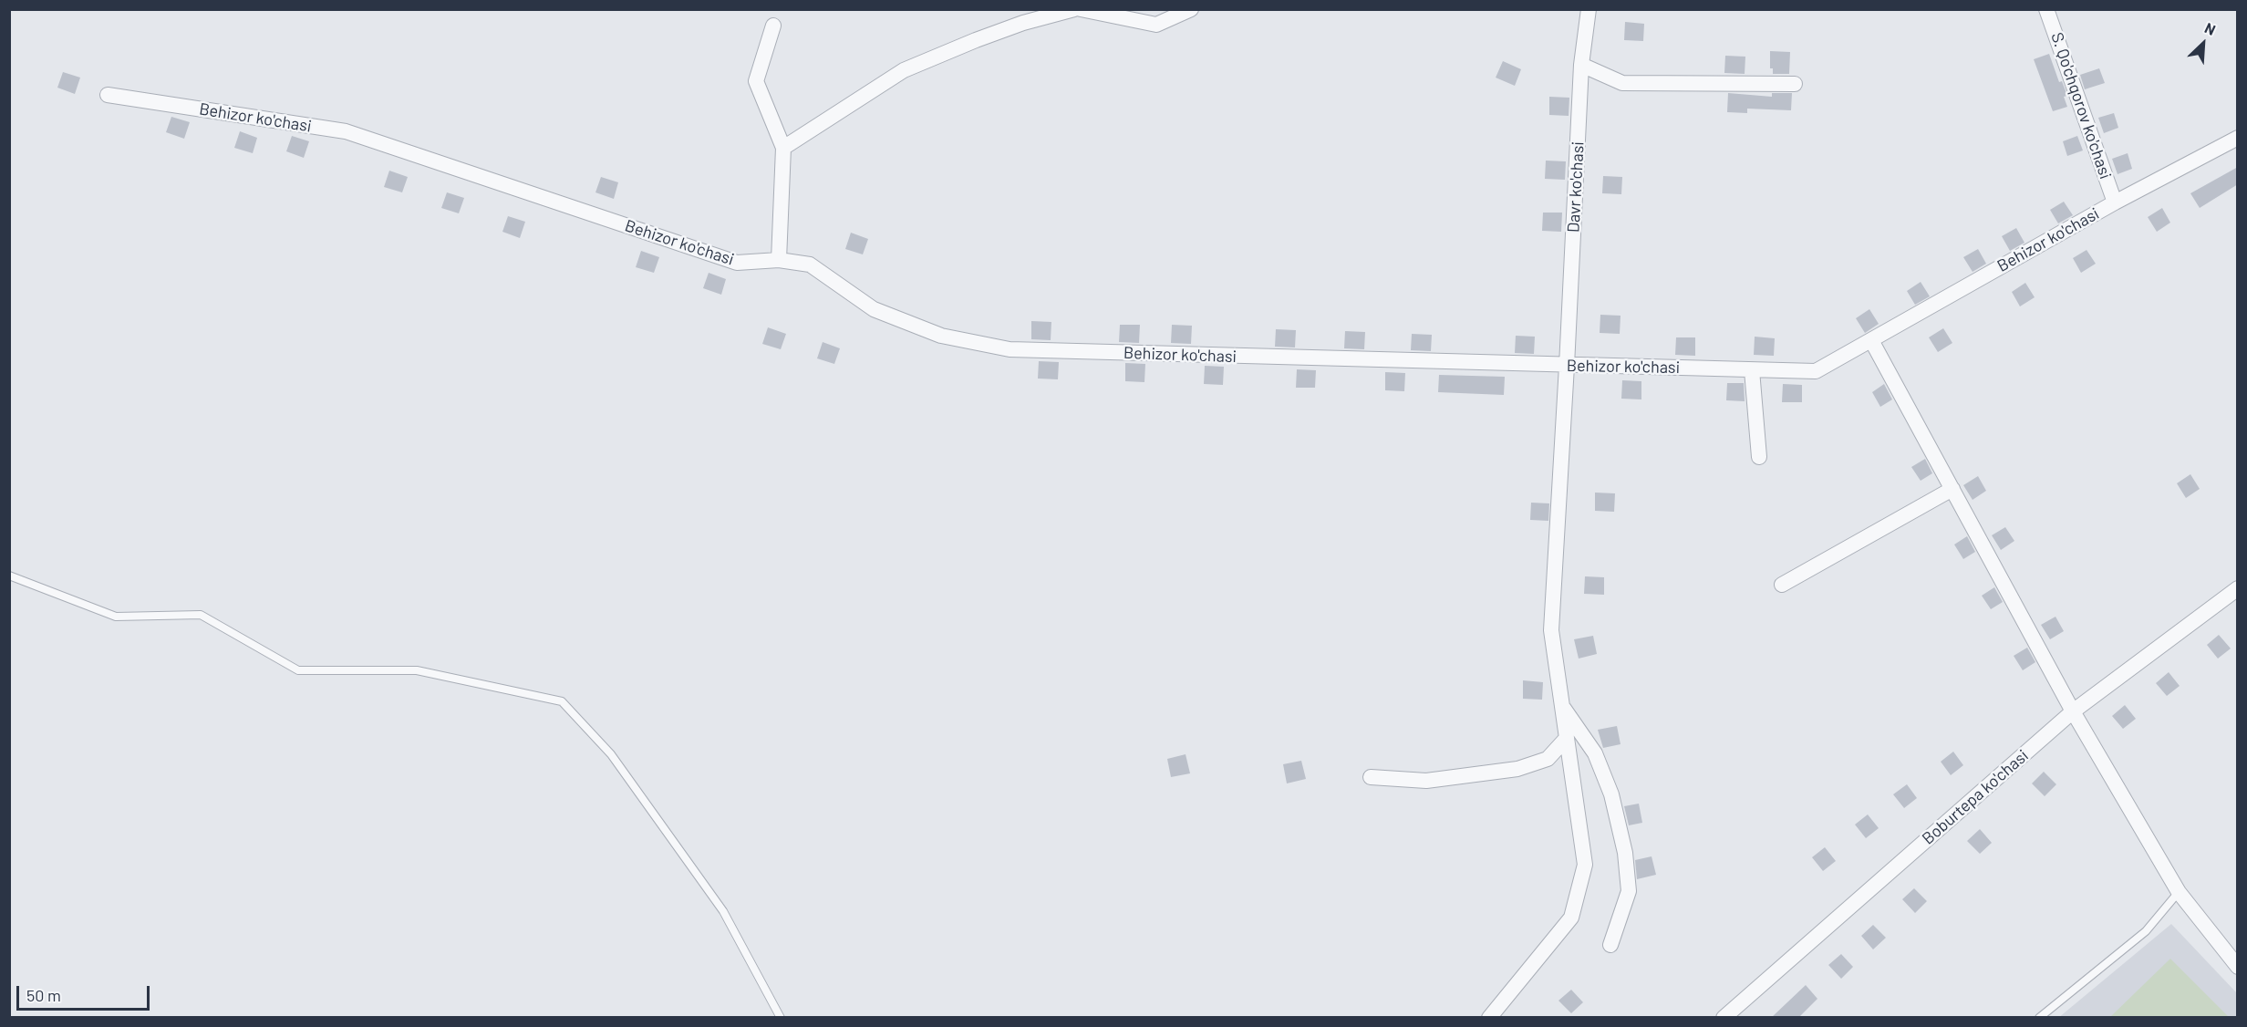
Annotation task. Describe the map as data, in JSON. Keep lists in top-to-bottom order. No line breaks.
{"streets":{"street":["S. Qo'chqorov ko'chasi","Behizor ko'chasi","Davr ko'chasi","Boburtepa ko'chasi"]},"crossings":[["S. Qo'chqorov ko'chasi","Behizor ko'chasi"],["Behizor ko'chasi","Davr ko'chasi"]],"scale_bar":"50 m","north":"top right"}
